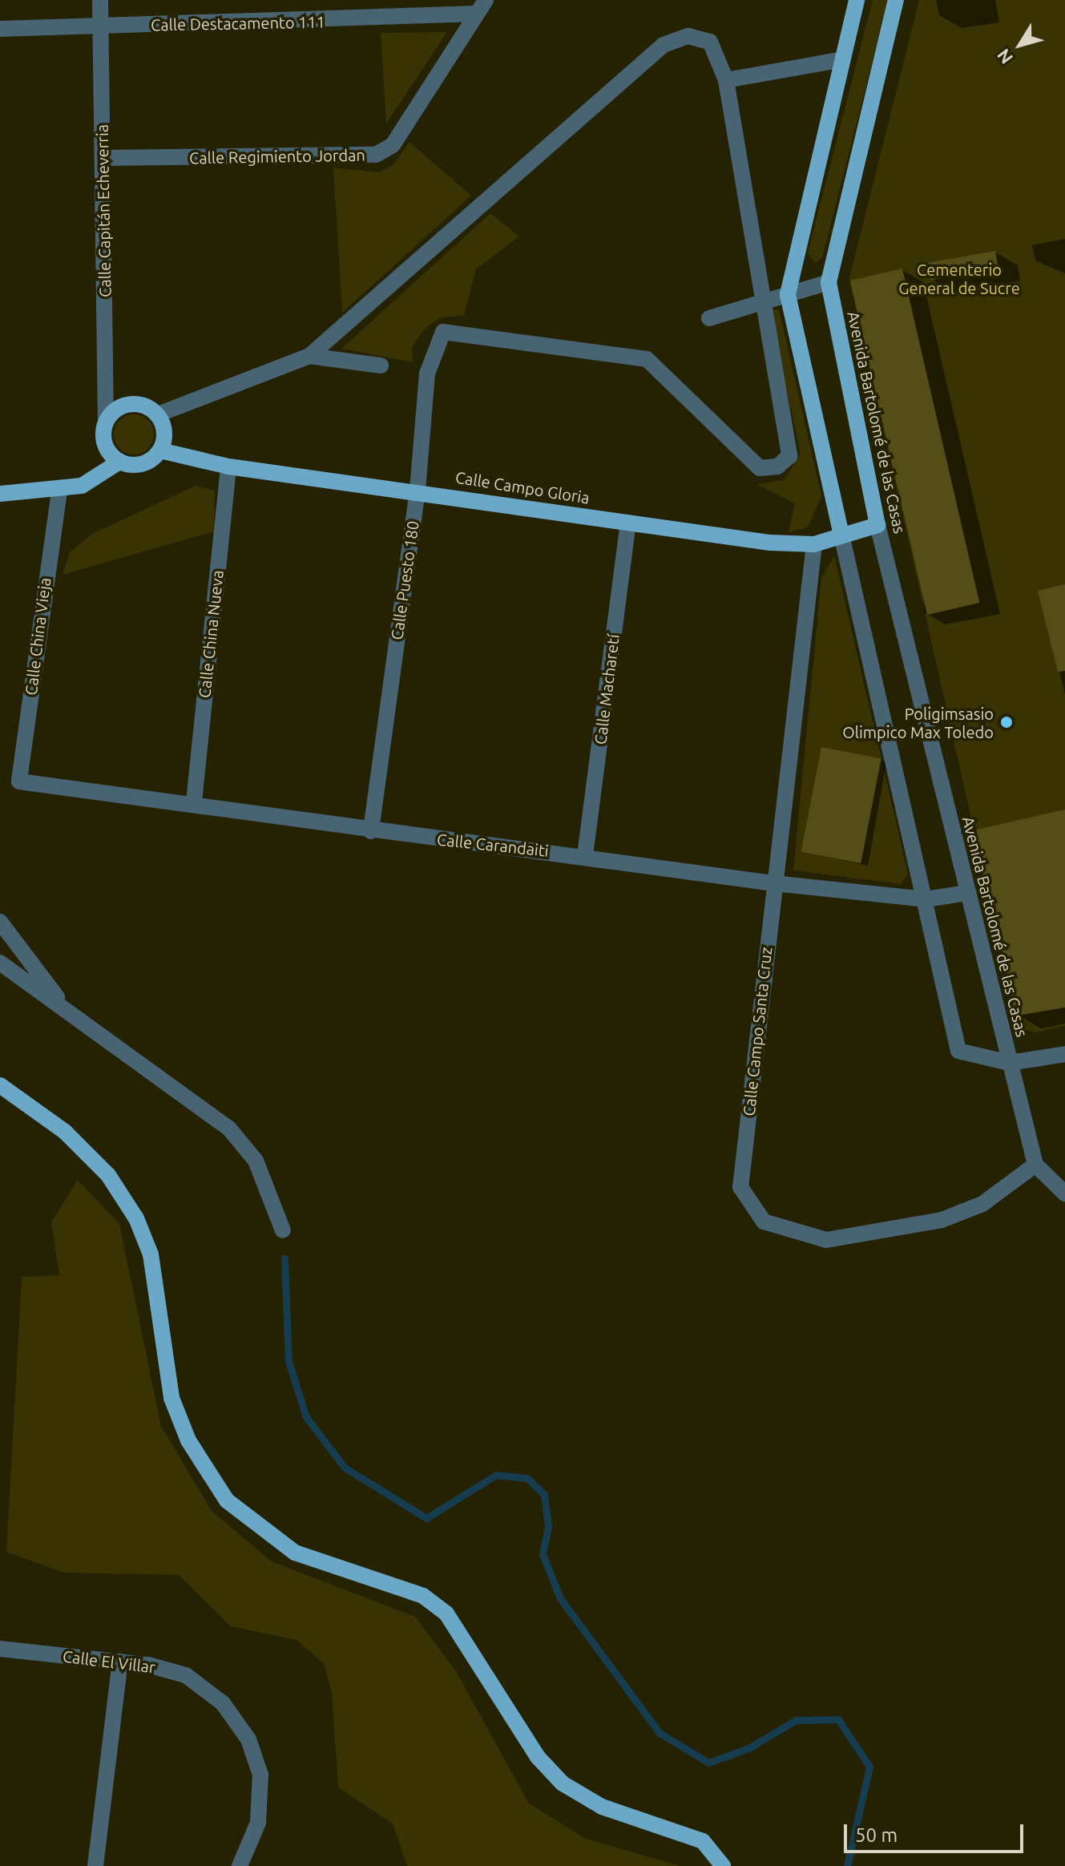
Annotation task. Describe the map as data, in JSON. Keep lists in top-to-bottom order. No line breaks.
{"streets":{"main road":["Avenida Bartolomé de las Casas","Calle Campo Gloria"],"street":["Calle Destacamento 111","Calle Regimiento Jordan","Calle Capitán Echeverria","Calle Puesto 180","Calle China Nueva","Calle China Vieja","Calle Macharetí","Calle Carandaiti","Calle Campo Santa Cruz","Calle El Villar"]},"crossings":[["Calle Destacamento 111","Calle Regimiento Jordan"],["Calle Destacamento 111","Calle Capitán Echeverria"],["Calle Regimiento Jordan","Calle Capitán Echeverria"],["Calle Capitán Echeverria","Calle Campo Gloria"],["Avenida Bartolomé de las Casas","Calle Carandaiti"],["Avenida Bartolomé de las Casas","Calle Campo Santa Cruz"],["Calle Campo Gloria","Calle Puesto 180"],["Calle Campo Gloria","Calle China Nueva"],["Calle Campo Gloria","Calle Macharetí"],["Calle Campo Gloria","Calle Campo Santa Cruz"],["Calle Puesto 180","Calle Carandaiti"],["Calle China Nueva","Calle Carandaiti"],["Calle China Vieja","Calle Carandaiti"],["Calle Macharetí","Calle Carandaiti"],["Calle Carandaiti","Calle Campo Santa Cruz"]],"parks":["Cementerio General de Sucre"],"places":["Poligimsasio Olimpico Max Toledo"],"scale_bar":"50 m","north":"bottom left"}
